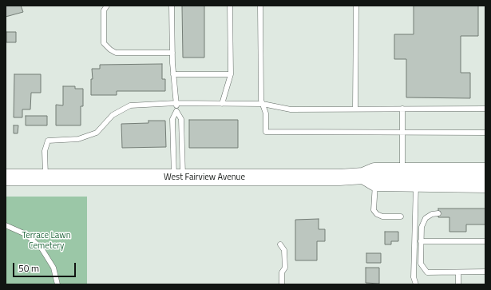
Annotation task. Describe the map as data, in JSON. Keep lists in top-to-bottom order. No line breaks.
{"streets":{"main road":["West Fairview Avenue"]},"parks":["Terrace Lawn Cemetery"],"scale_bar":"50 m"}
